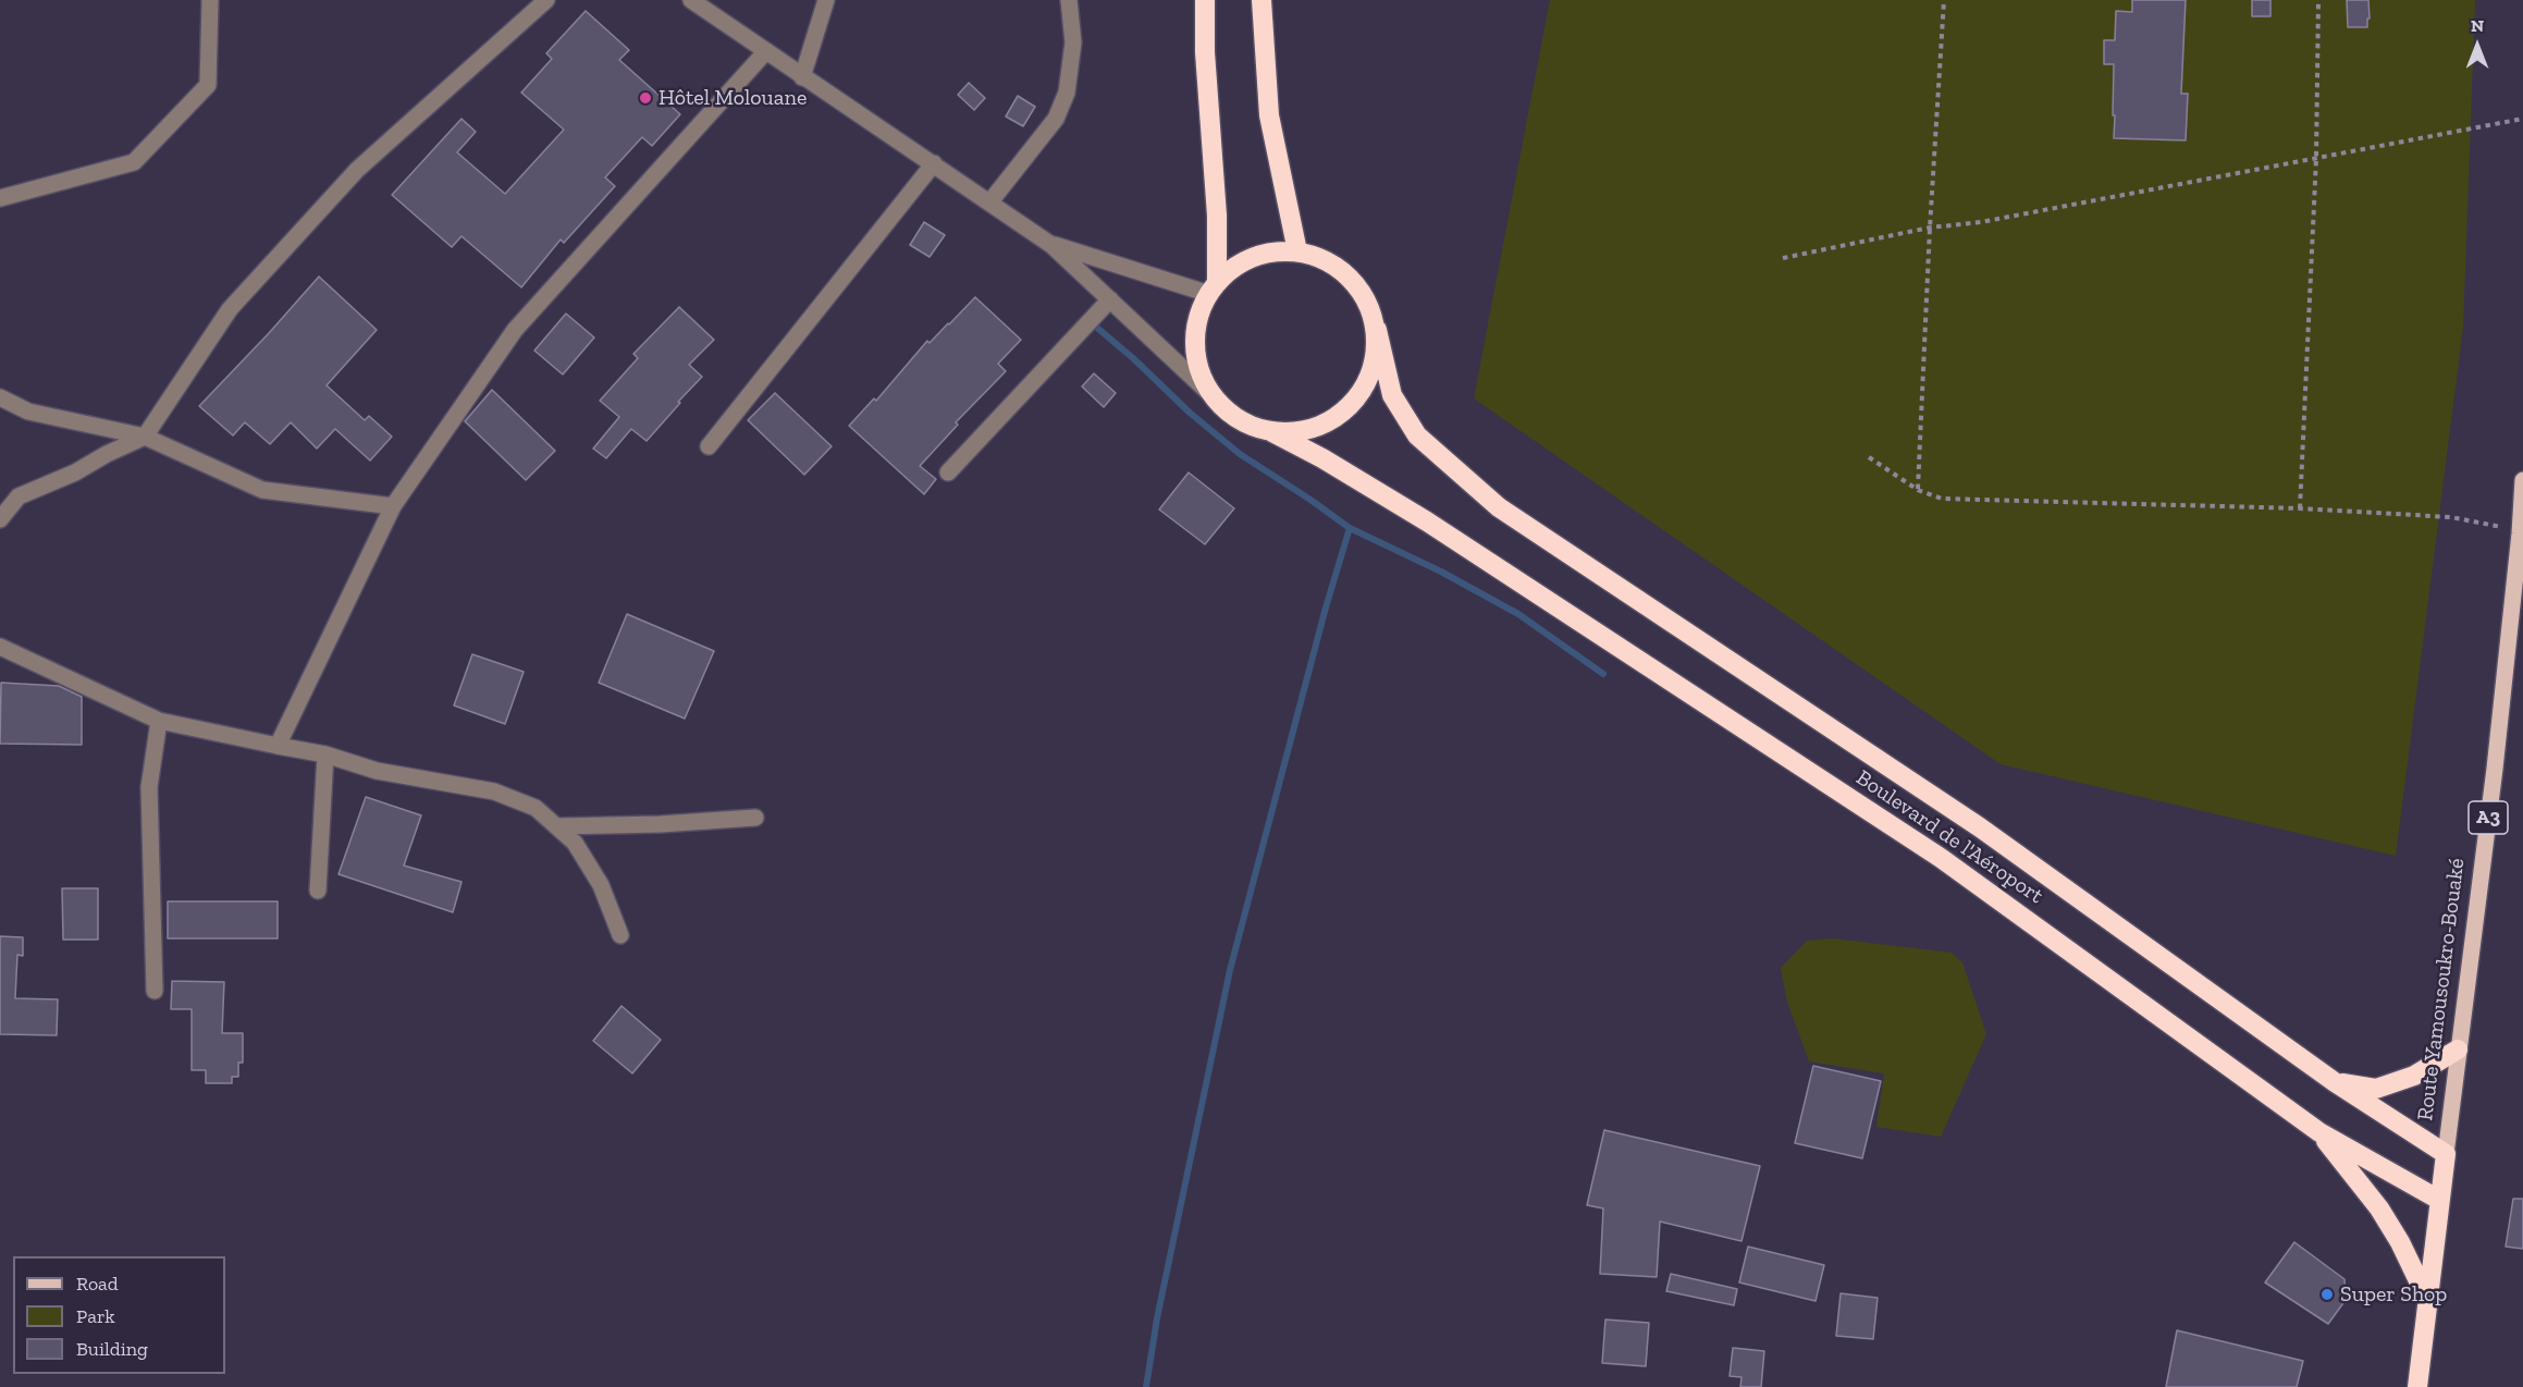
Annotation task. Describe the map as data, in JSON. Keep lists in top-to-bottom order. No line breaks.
{"streets":{"highway":["A3","Boulevard de l'Aéroport","Route Yamousoukro-Bouaké"]},"crossings":[["Boulevard de l'Aéroport","Route Yamousoukro-Bouaké"]],"places":["Hôtel Molouane","Super Shop"],"legend":["Road","Park","Building"],"north":"top"}
